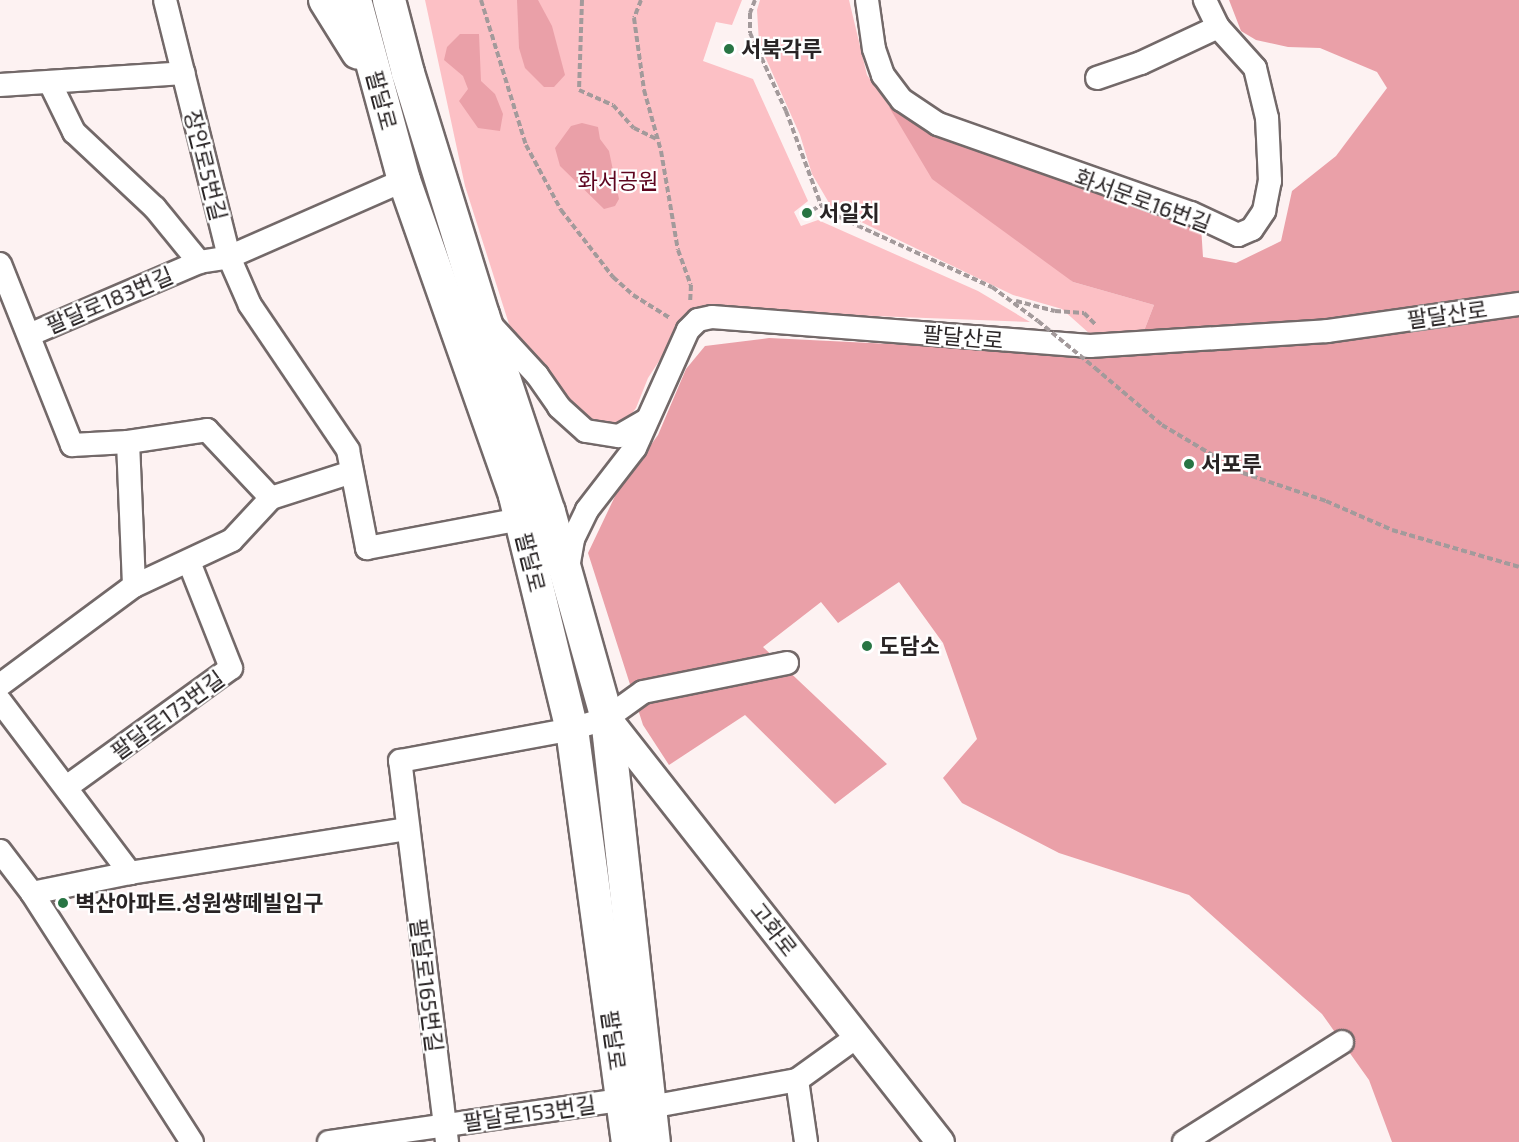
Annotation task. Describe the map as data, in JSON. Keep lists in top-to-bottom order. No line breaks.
{"streets":{"main road":["팔달로"],"street":["장안로5번길","화서문로16번길","팔달로183번길","팔달산로","팔달로173번길","고화로","팔달로165번길","팔달로153번길"]},"crossings":[["팔달로","팔달로183번길"],["팔달로","팔달산로"],["팔달로","고화로"],["팔달로","팔달로165번길"],["팔달로","팔달로153번길"],["장안로5번길","팔달로183번길"],["고화로","팔달로165번길"],["팔달로165번길","팔달로153번길"]],"parks":["화서공원"],"places":["서북각루","서일치","서포루","도담소","벽산아파트.성원썅떼빌입구"]}
